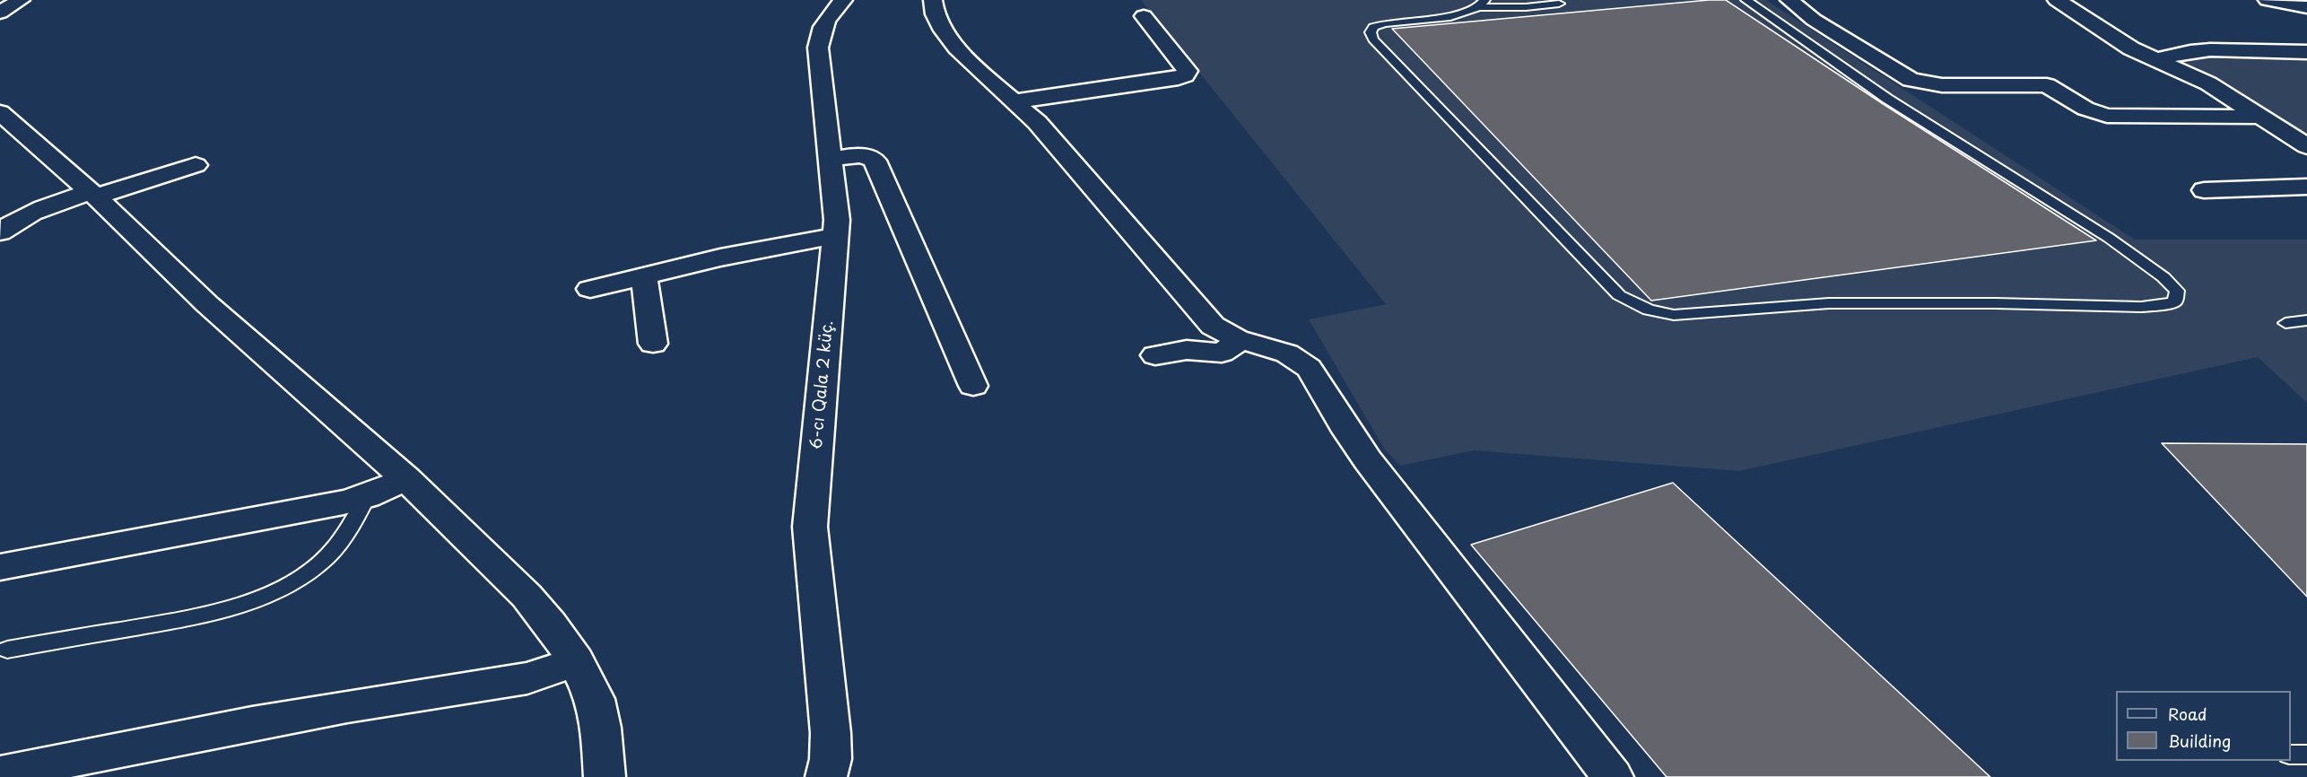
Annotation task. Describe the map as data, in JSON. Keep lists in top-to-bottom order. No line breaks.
{"streets":{"street":["6-cı Qala 2 küç."]},"legend":["Road","Building"]}
